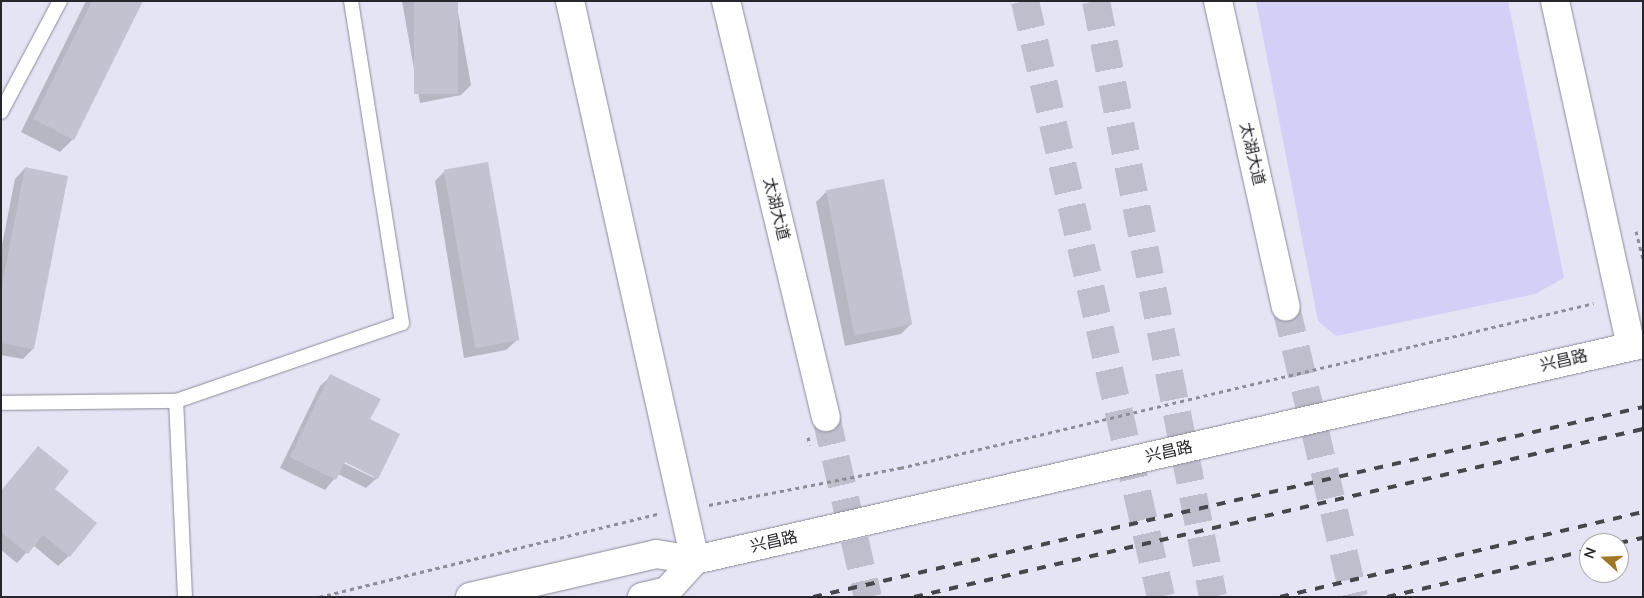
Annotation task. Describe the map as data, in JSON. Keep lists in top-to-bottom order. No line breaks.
{"streets":{"main road":["太湖大道","兴昌路"]},"north":"left"}
